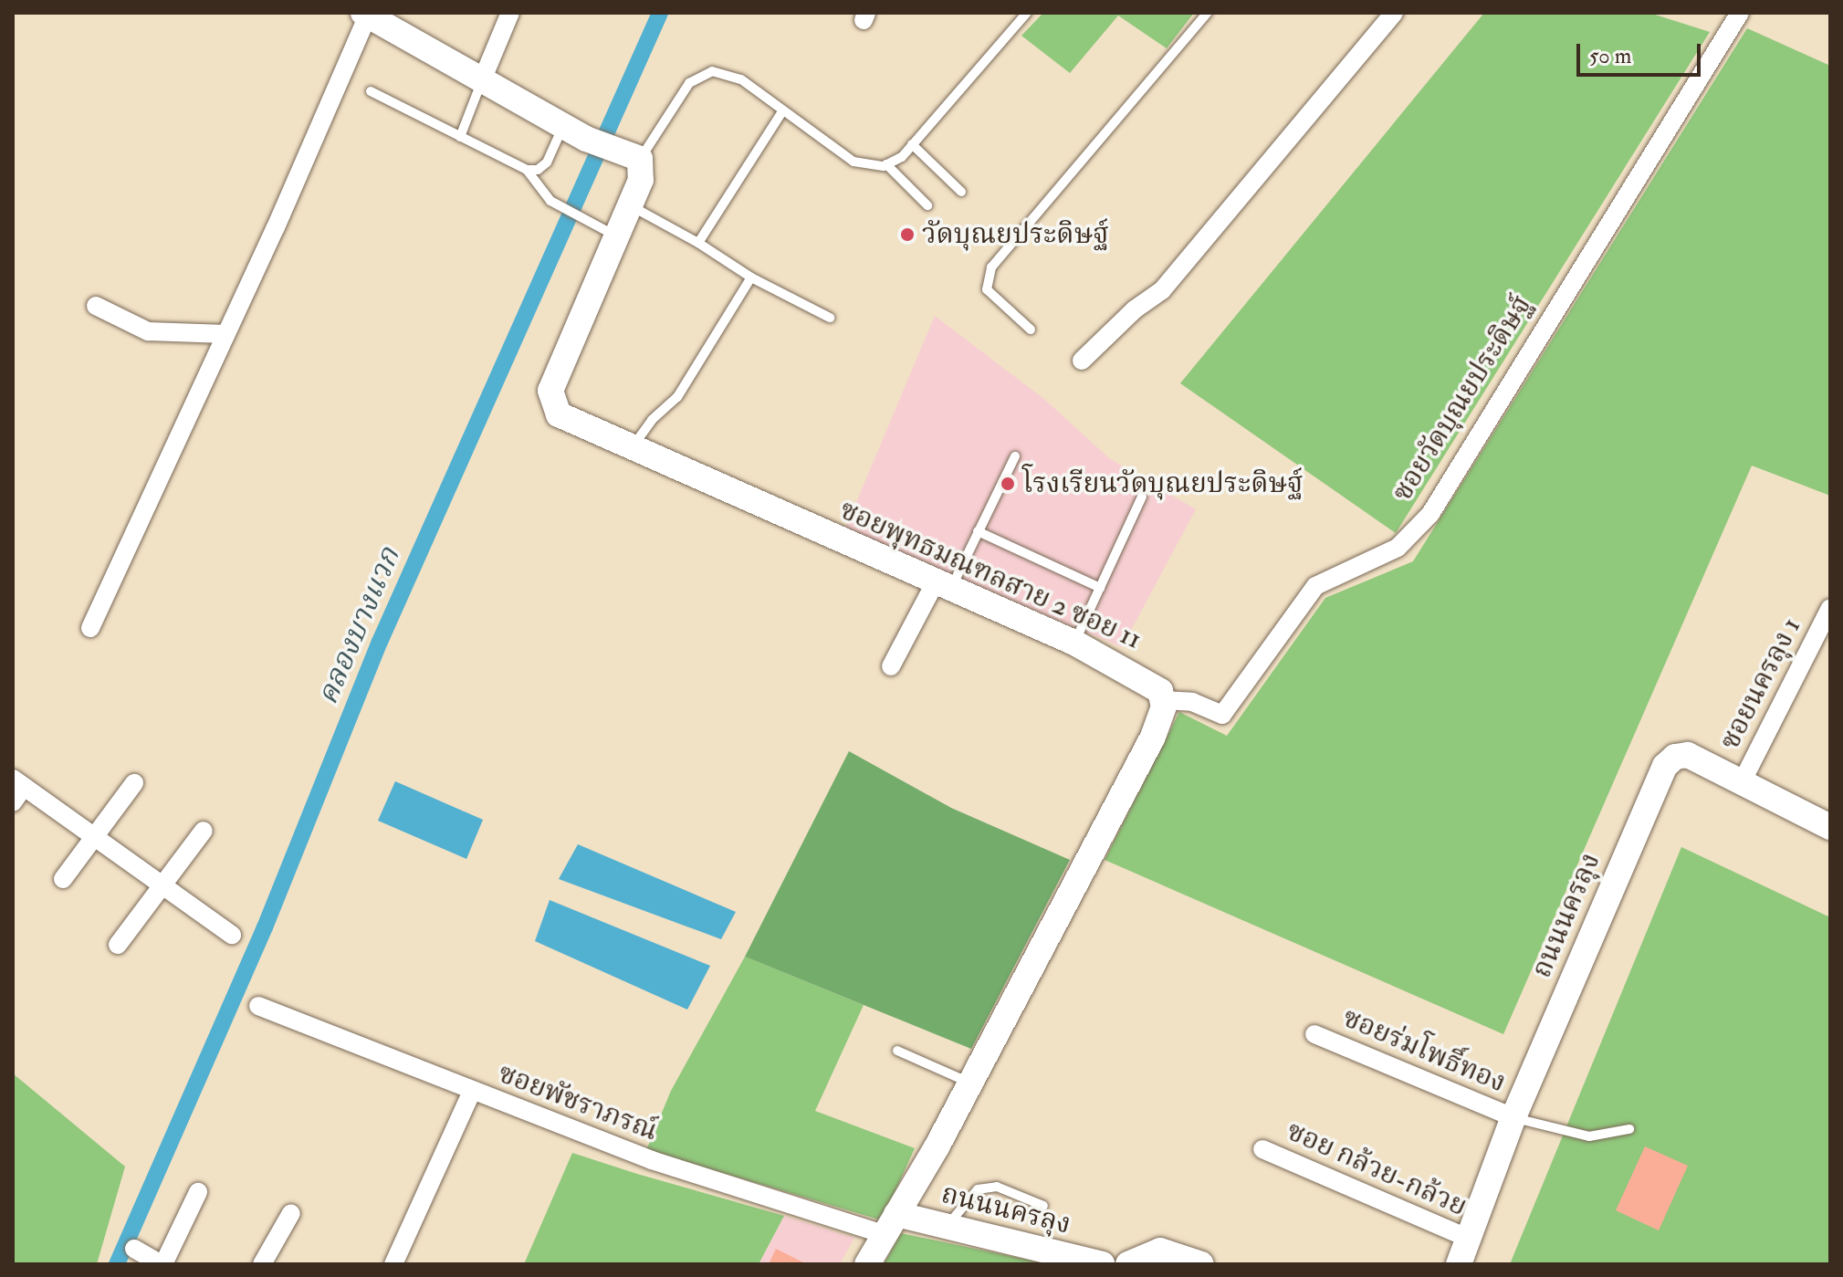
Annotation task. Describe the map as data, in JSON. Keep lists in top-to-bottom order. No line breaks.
{"streets":{"street":["ซอยวัดบุณยประดิษฐ์","ซอยพุทธมณฑลสาย 2 ซอย 11","ซอยนครลุง 1","ถนนนครลุง","ซอยร่มโพธิ์ทอง","ซอยพัชราภรณ์","ซอย กล้วย-กล้วย"]},"crossings":[["ซอยวัดบุณยประดิษฐ์","ซอยพุทธมณฑลสาย 2 ซอย 11"],["ซอยนครลุง 1","ถนนนครลุง"],["ถนนนครลุง","ซอยร่มโพธิ์ทอง"],["ถนนนครลุง","ซอยพัชราภรณ์"],["ถนนนครลุง","ซอย กล้วย-กล้วย"]],"water":["คลองบางแวก"],"places":["วัดบุณยประดิษฐ์","โรงเรียนวัดบุณยประดิษฐ์"],"scale_bar":"50 m"}
